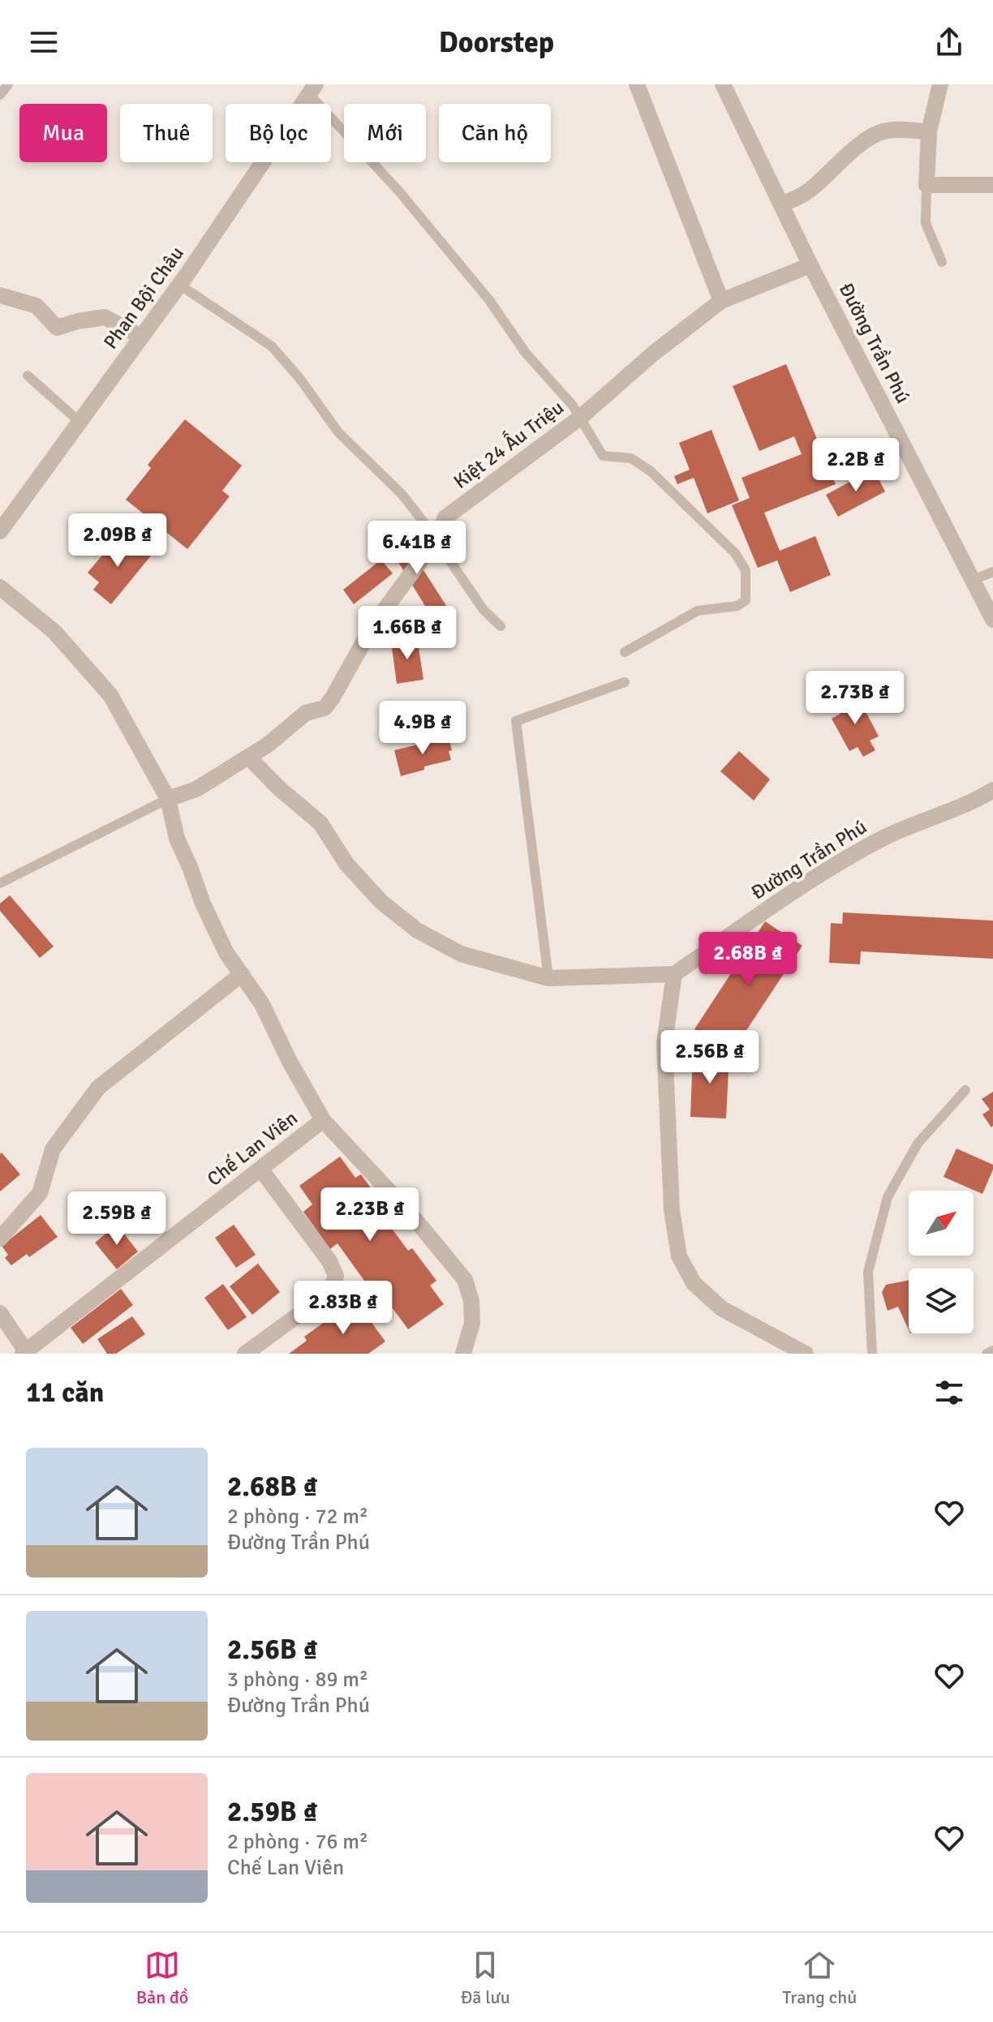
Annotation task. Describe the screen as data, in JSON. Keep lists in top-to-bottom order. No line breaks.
{"streets":{"street":["Phan Bội Châu","Đường Trần Phú","Kiệt 24 Ấu Triệu","Chế Lan Viên"]},"crossings":[["Đường Trần Phú","Kiệt 24 Ấu Triệu"]],"north":"top right","page":{"header":"Doorstep","chip":["Mua","Thuê","Bộ lọc","Mới","Căn hộ"],"price":["2.2B ₫","2.09B ₫","6.41B ₫","1.66B ₫","2.73B ₫","4.9B ₫","2.68B ₫","2.56B ₫","2.23B ₫","2.59B ₫","2.83B ₫"],"heading":"11 căn","list":[{"name":"2.68B ₫","note":"2 phòng · 72 m² · Đường Trần Phú"},{"name":"2.56B ₫","note":"3 phòng · 89 m² · Đường Trần Phú"},{"name":"2.59B ₫","note":"2 phòng · 76 m² · Chế Lan Viên"}],"tabs":["Bản đồ","Đã lưu","Trang chủ"]}}
